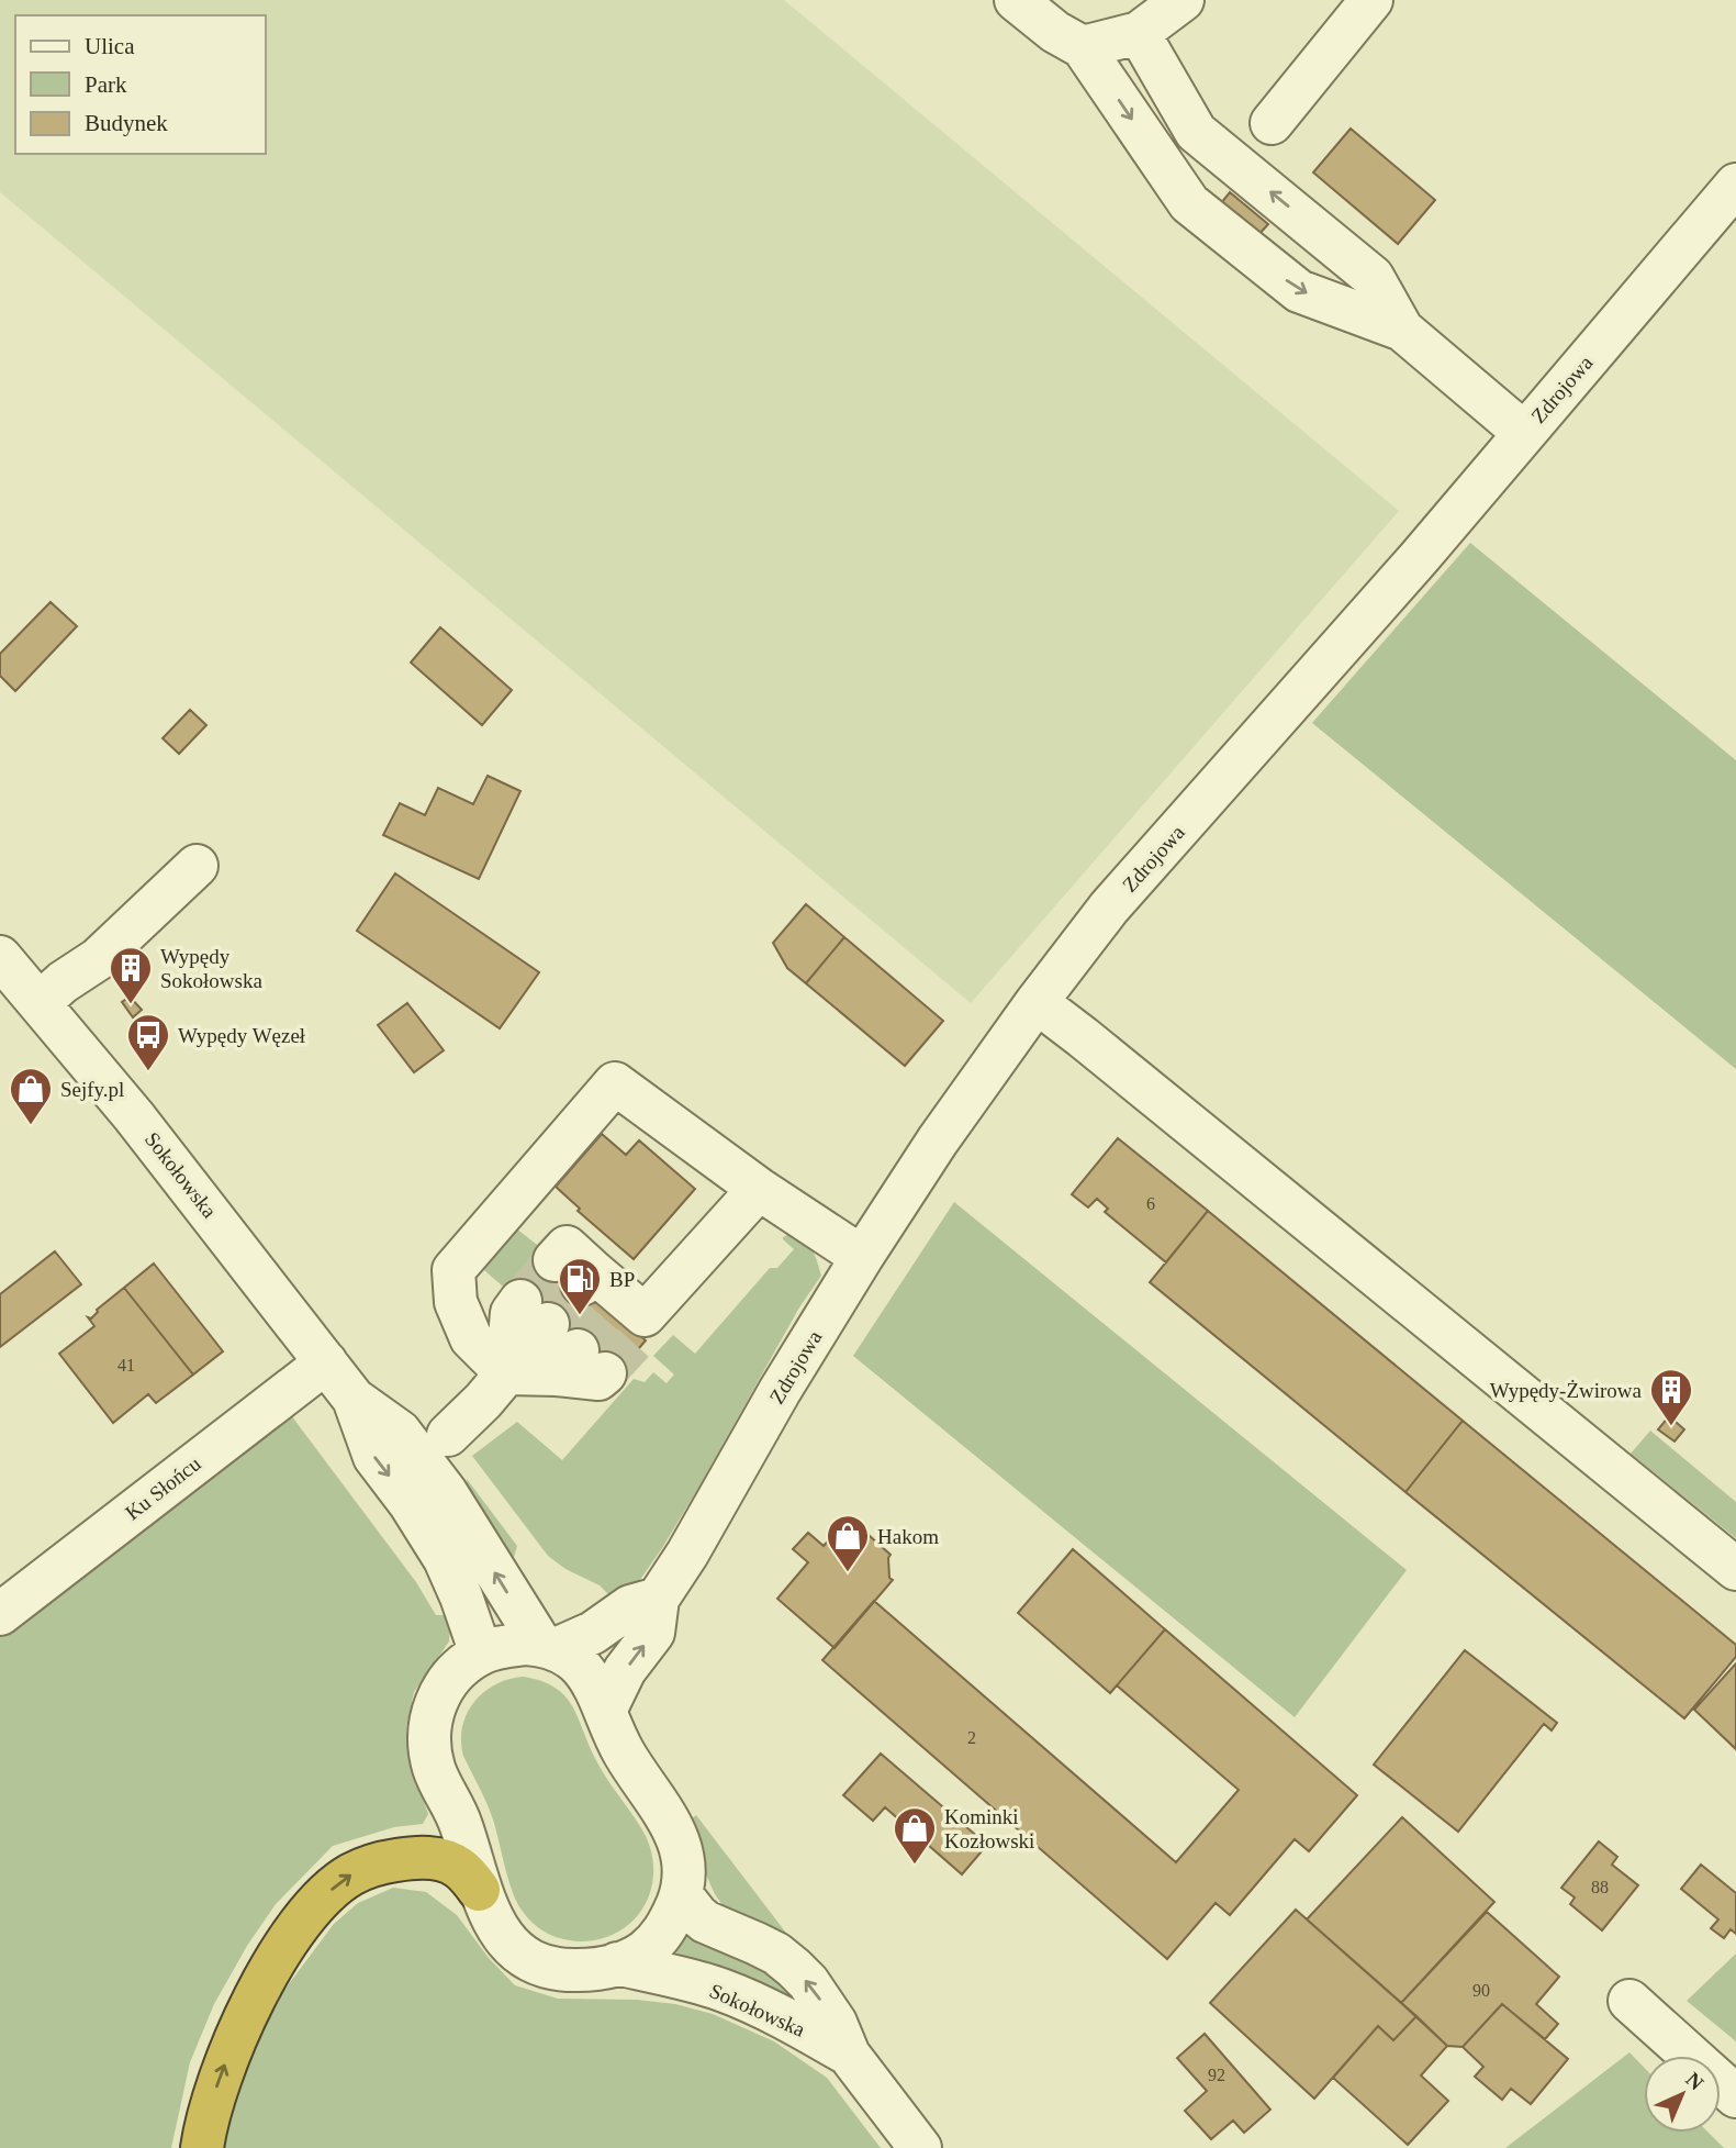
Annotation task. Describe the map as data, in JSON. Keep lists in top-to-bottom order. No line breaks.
{"streets":{"street":["Zdrojowa","Sokołowska","Ku Słońcu"]},"crossings":[["Zdrojowa","Sokołowska"],["Sokołowska","Ku Słońcu"]],"places":{"building":["Wypędy Sokołowska","Wypędy-Żwirowa"],"bus stop":["Wypędy Węzeł"],"shop":["Sejfy.pl","Hakom","Kominki Kozłowski"],"fuel station":["BP"]},"house_numbers":["6","41","2","88","90","92"],"legend":["Ulica","Park","Budynek"],"north":"top right"}
